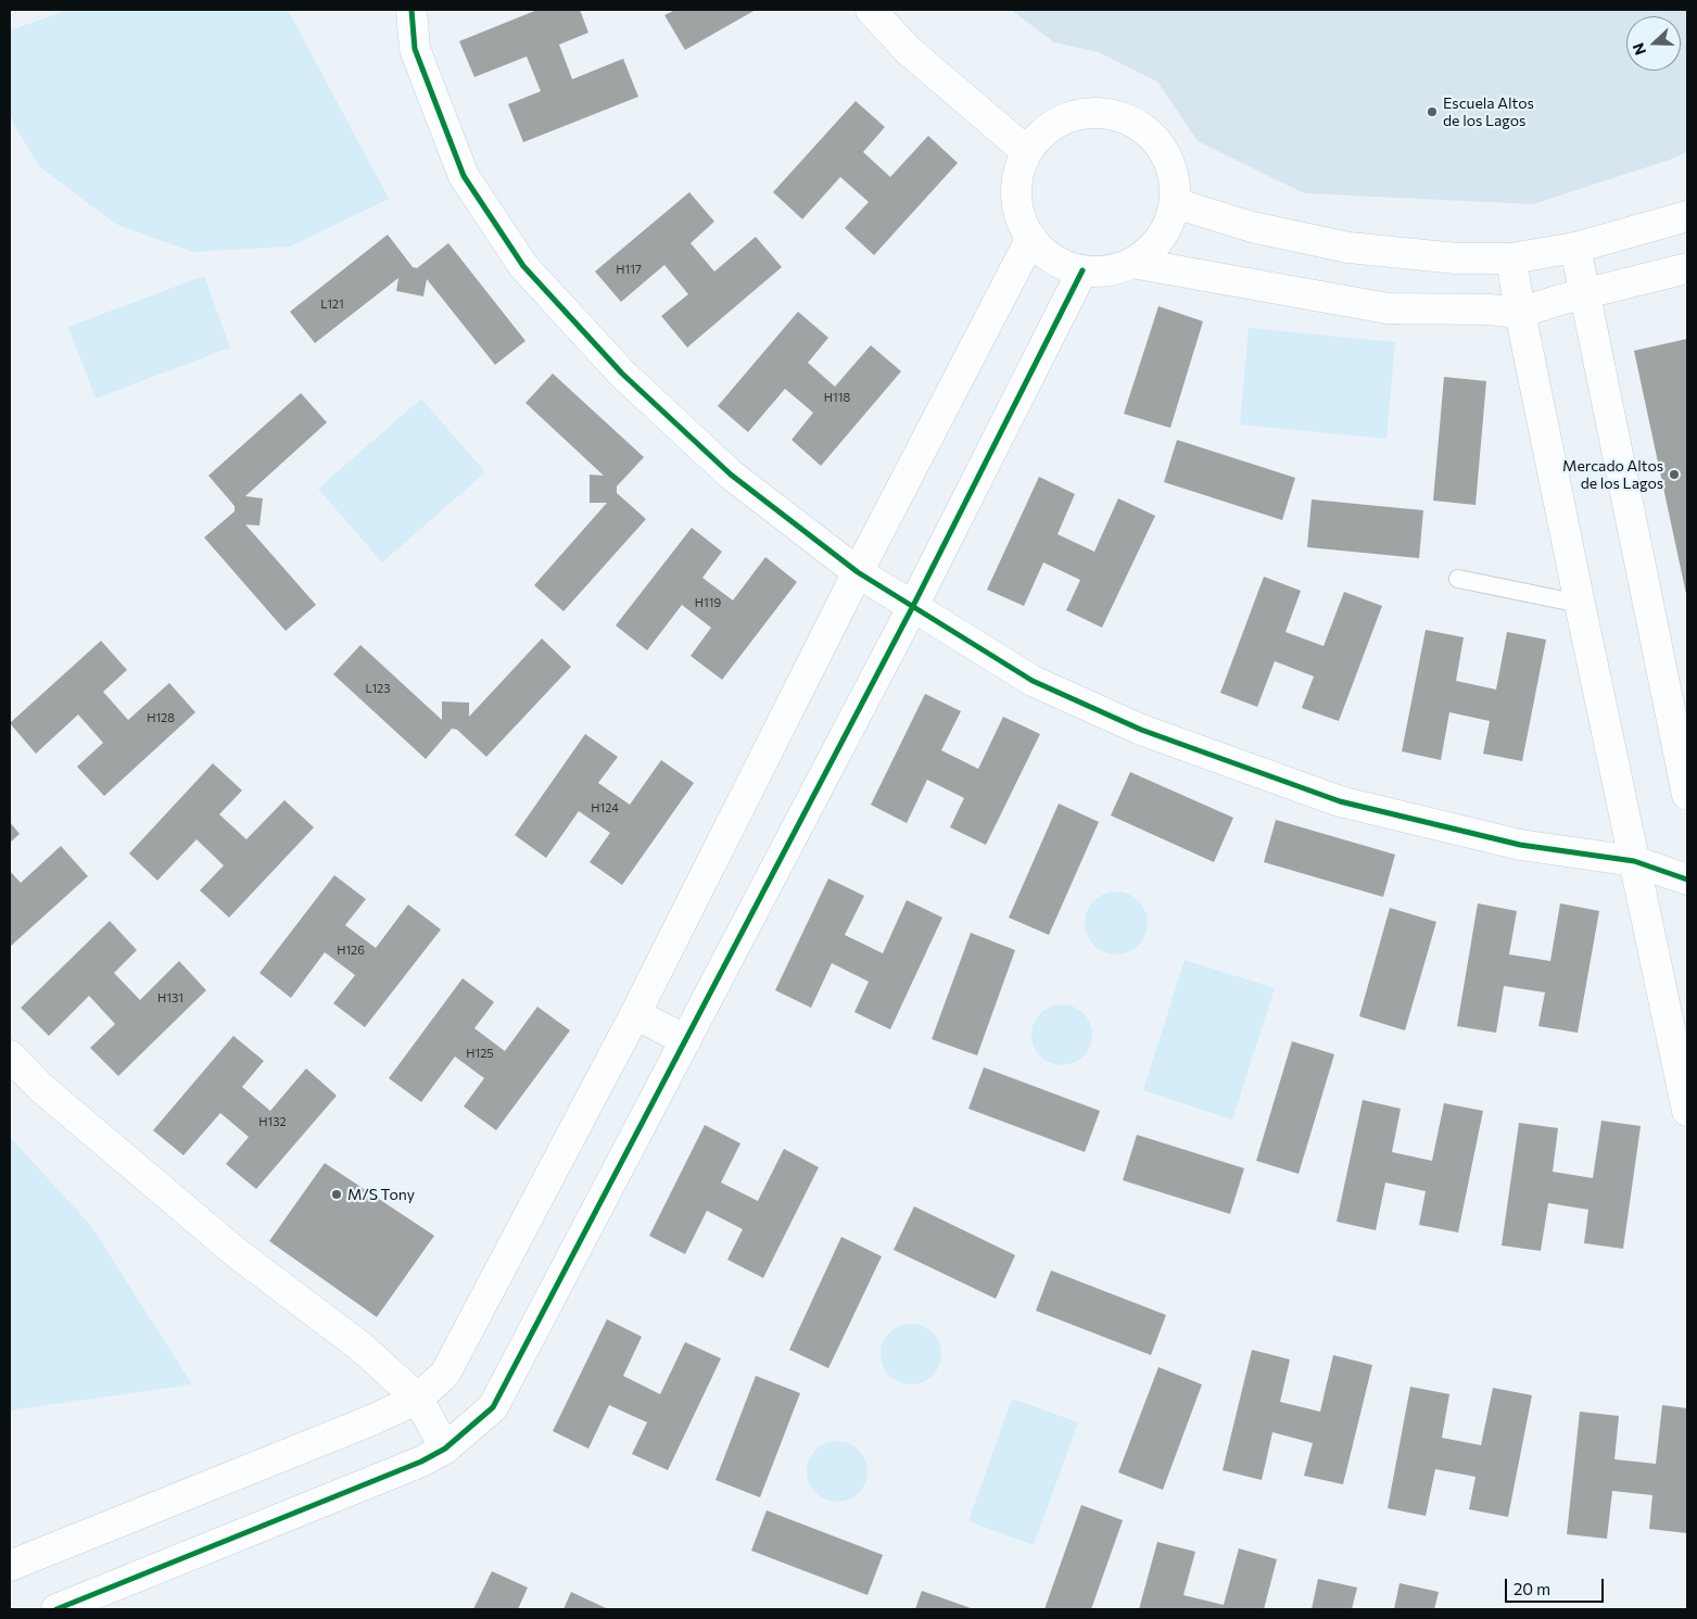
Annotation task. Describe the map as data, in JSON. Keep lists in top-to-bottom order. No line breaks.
{"places":["Escuela Altos de los Lagos","Mercado Altos de los Lagos","M/S Tony"],"house_numbers":["H117","L121","H118","H119","L123","H128","H124","H126","H131","H125","H132"],"scale_bar":"20 m","north":"left"}
